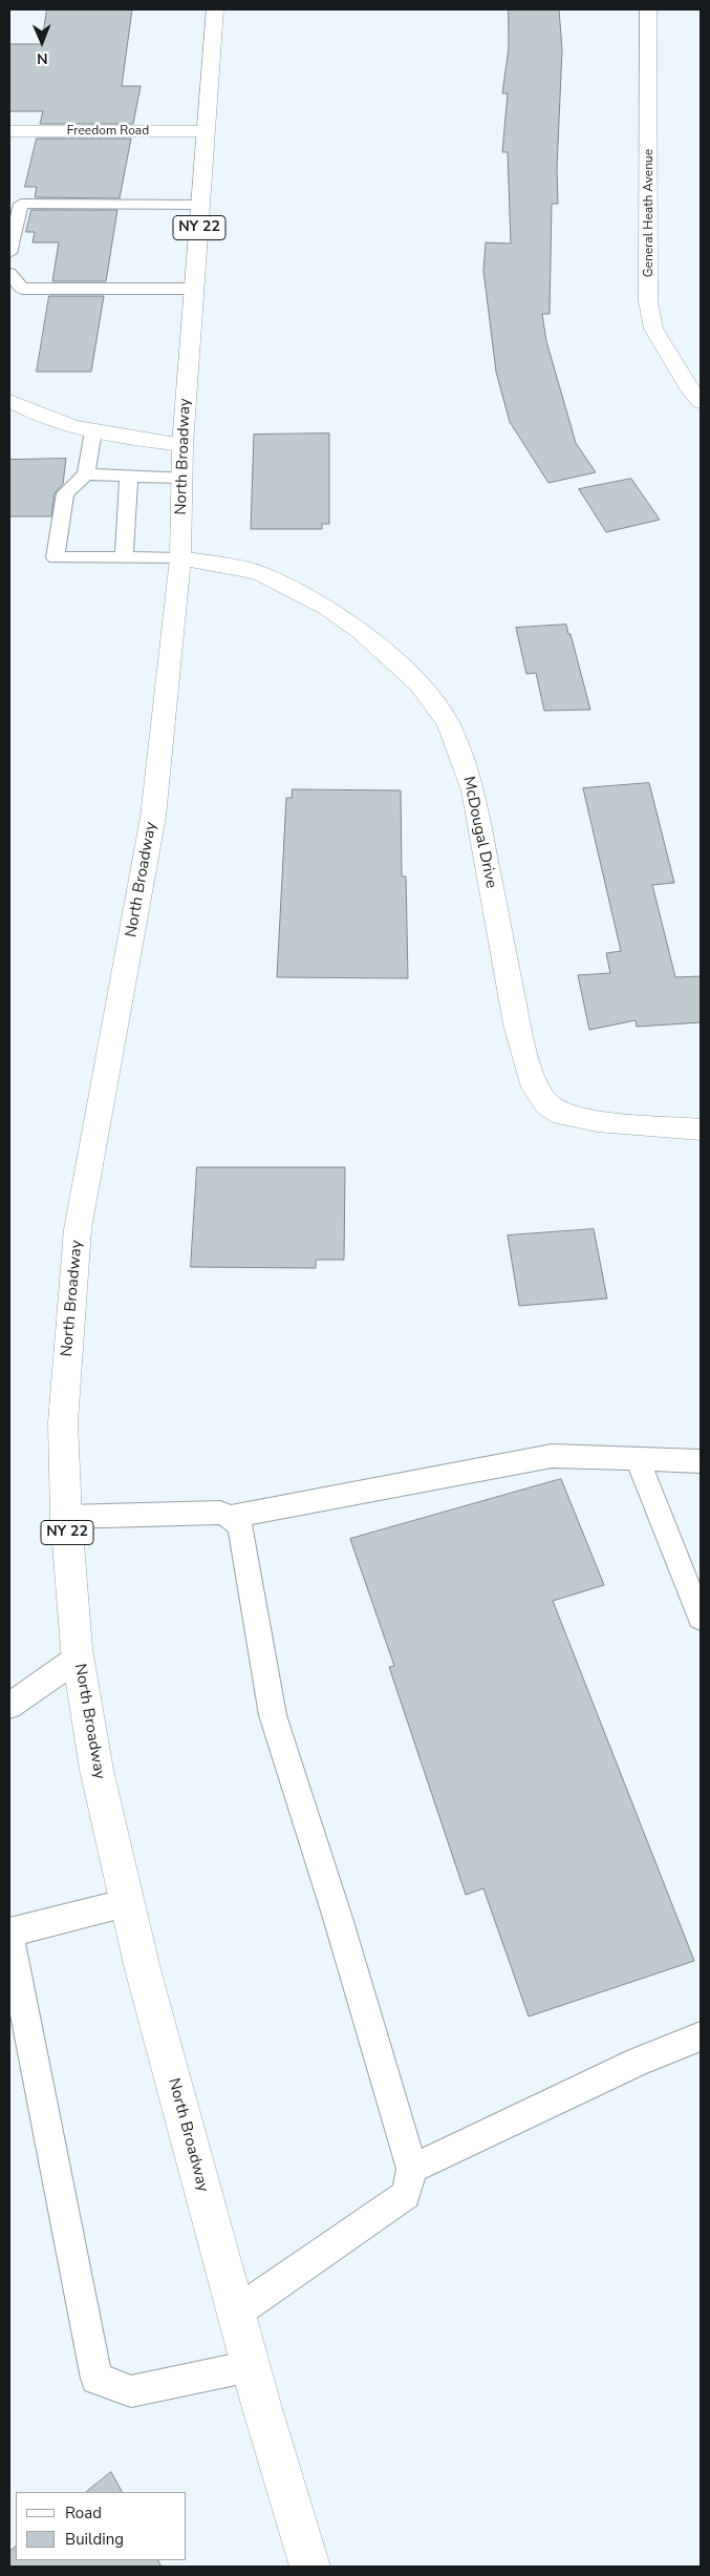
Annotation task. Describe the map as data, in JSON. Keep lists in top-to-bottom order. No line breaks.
{"streets":{"main road":["Freedom Road","General Heath Avenue","NY 22","North Broadway","McDougal Drive"]},"crossings":[["Freedom Road","North Broadway"],["North Broadway","McDougal Drive"]],"legend":["Road","Building"],"north":"bottom"}
